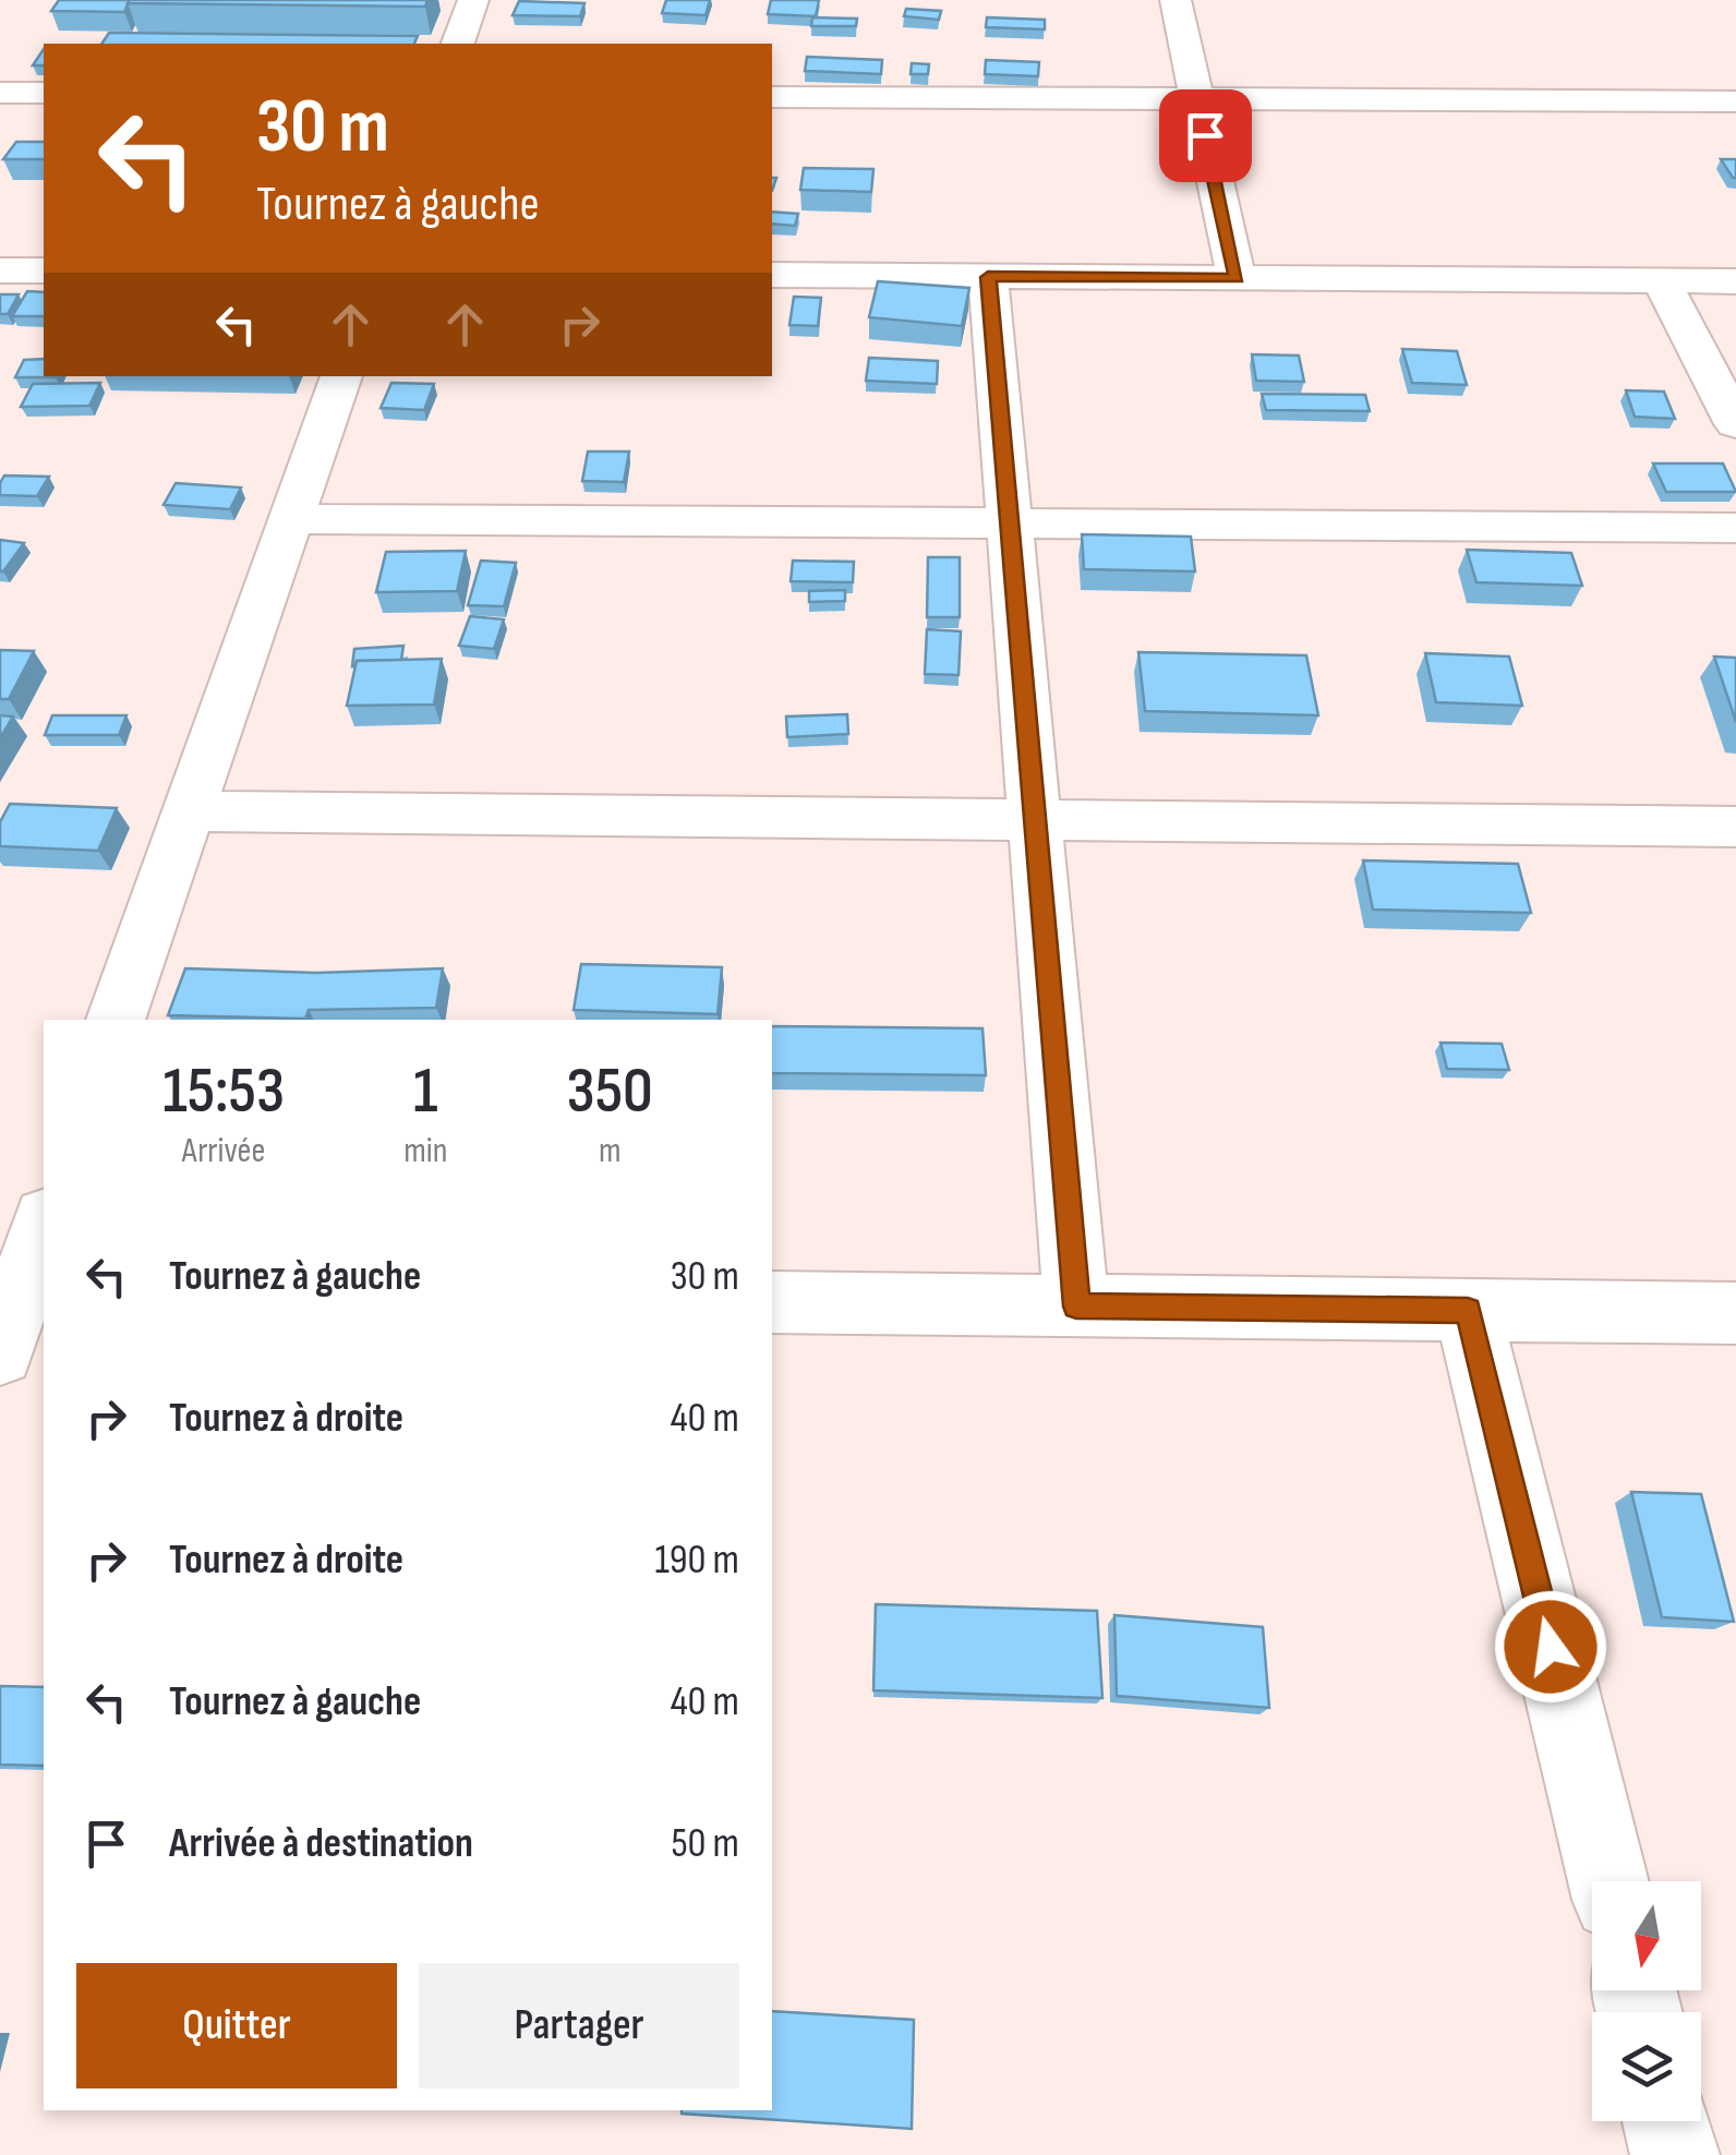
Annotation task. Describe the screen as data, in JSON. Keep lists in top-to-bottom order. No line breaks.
{"north":"bottom","page":{"turn":["30 m","Tournez à gauche"],"eta":["15:53","Arrivée","1","min","350","m"],"list":[{"name":"Tournez à gauche","value":"30 m"},{"name":"Tournez à droite","value":"40 m"},{"name":"Tournez à droite","value":"190 m"},{"name":"Tournez à gauche","value":"40 m"},{"name":"Arrivée à destination","value":"50 m"}],"buttons":["Quitter","Partager"]}}
